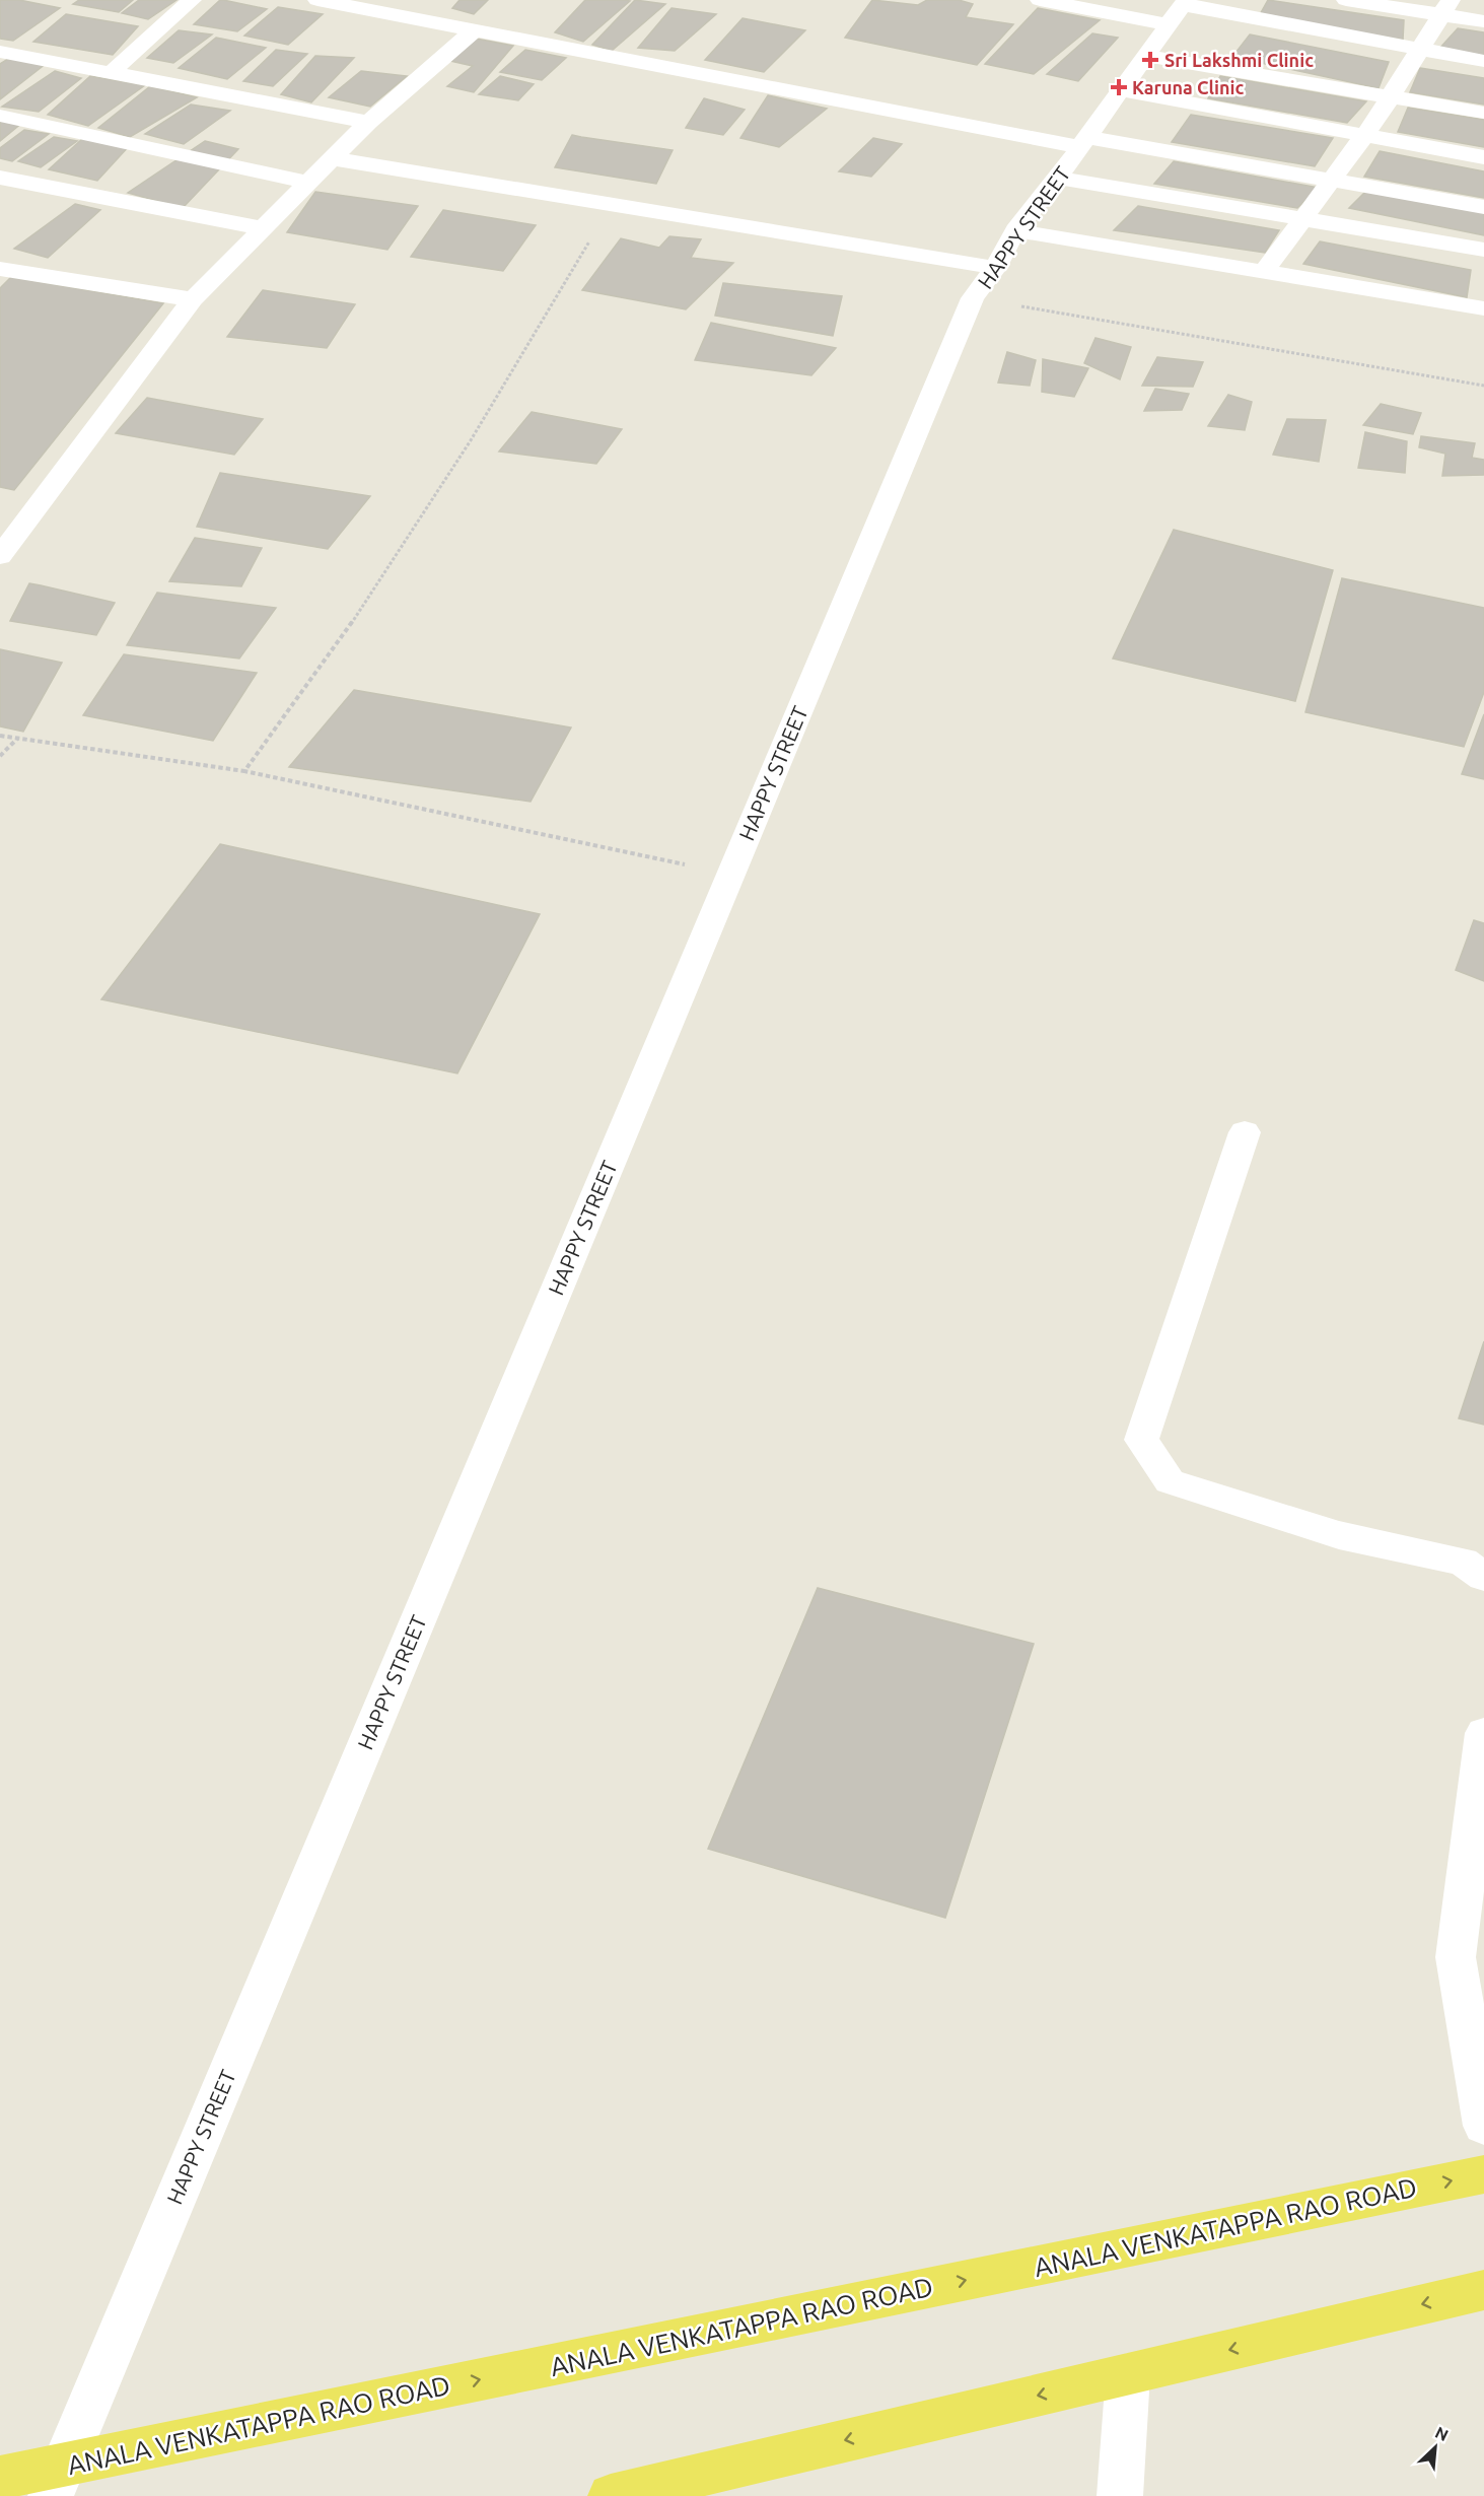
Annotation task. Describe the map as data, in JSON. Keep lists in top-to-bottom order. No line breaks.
{"streets":{"main road":["ANALA VENKATAPPA RAO ROAD"],"street":["HAPPY STREET"]},"crossings":[["HAPPY STREET","ANALA VENKATAPPA RAO ROAD"]],"places":{"health":["Sri Lakshmi Clinic","Karuna Clinic"]},"north":"top right"}
